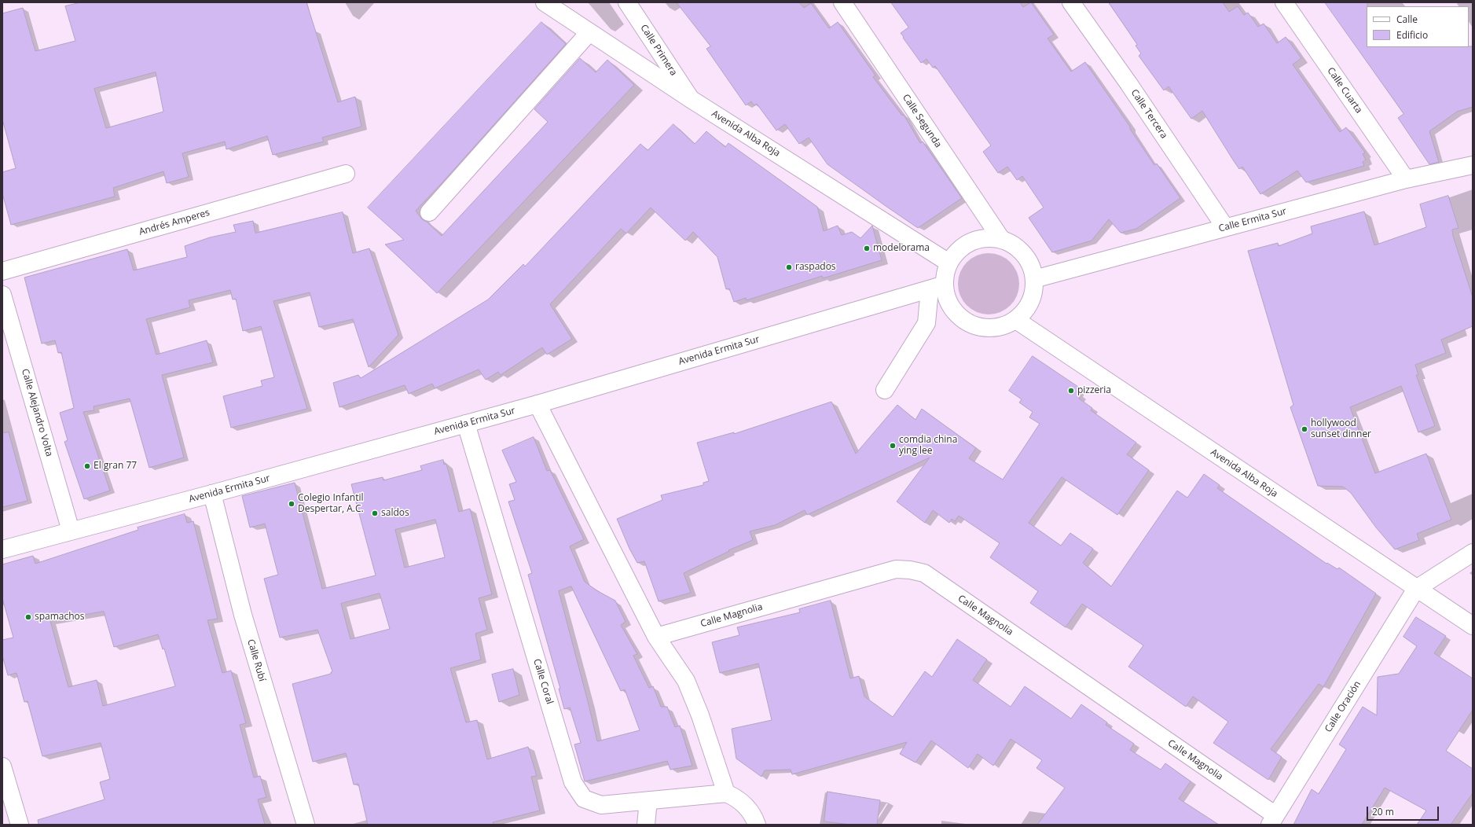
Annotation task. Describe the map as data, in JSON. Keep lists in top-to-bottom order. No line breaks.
{"streets":{"street":["Calle Primera","Calle Cuarta","Calle Tercera","Calle Segunda","Avenida Alba Roja","Calle Ermita Sur","Andrés Amperes","Avenida Ermita Sur","Calle Alejandro Volta","Calle Magnolia","Calle Rubí","Calle Coral","Calle Oración"]},"crossings":[["Calle Primera","Avenida Alba Roja"],["Calle Cuarta","Calle Ermita Sur"],["Calle Tercera","Calle Ermita Sur"],["Calle Segunda","Avenida Alba Roja"],["Calle Segunda","Calle Ermita Sur"],["Calle Segunda","Avenida Ermita Sur"],["Avenida Alba Roja","Calle Ermita Sur"],["Avenida Alba Roja","Avenida Ermita Sur"],["Avenida Alba Roja","Calle Oración"],["Calle Ermita Sur","Avenida Ermita Sur"],["Avenida Ermita Sur","Calle Alejandro Volta"],["Avenida Ermita Sur","Calle Rubí"],["Avenida Ermita Sur","Calle Coral"],["Calle Magnolia","Calle Oración"]],"places":["modelorama","raspados","pizzeria","hollywood sunset dinner","comdia china ying lee","El gran 77","Colegio Infantil Despertar, A.C.","saldos","spamachos"],"legend":["Calle","Edificio"],"scale_bar":"20 m"}
